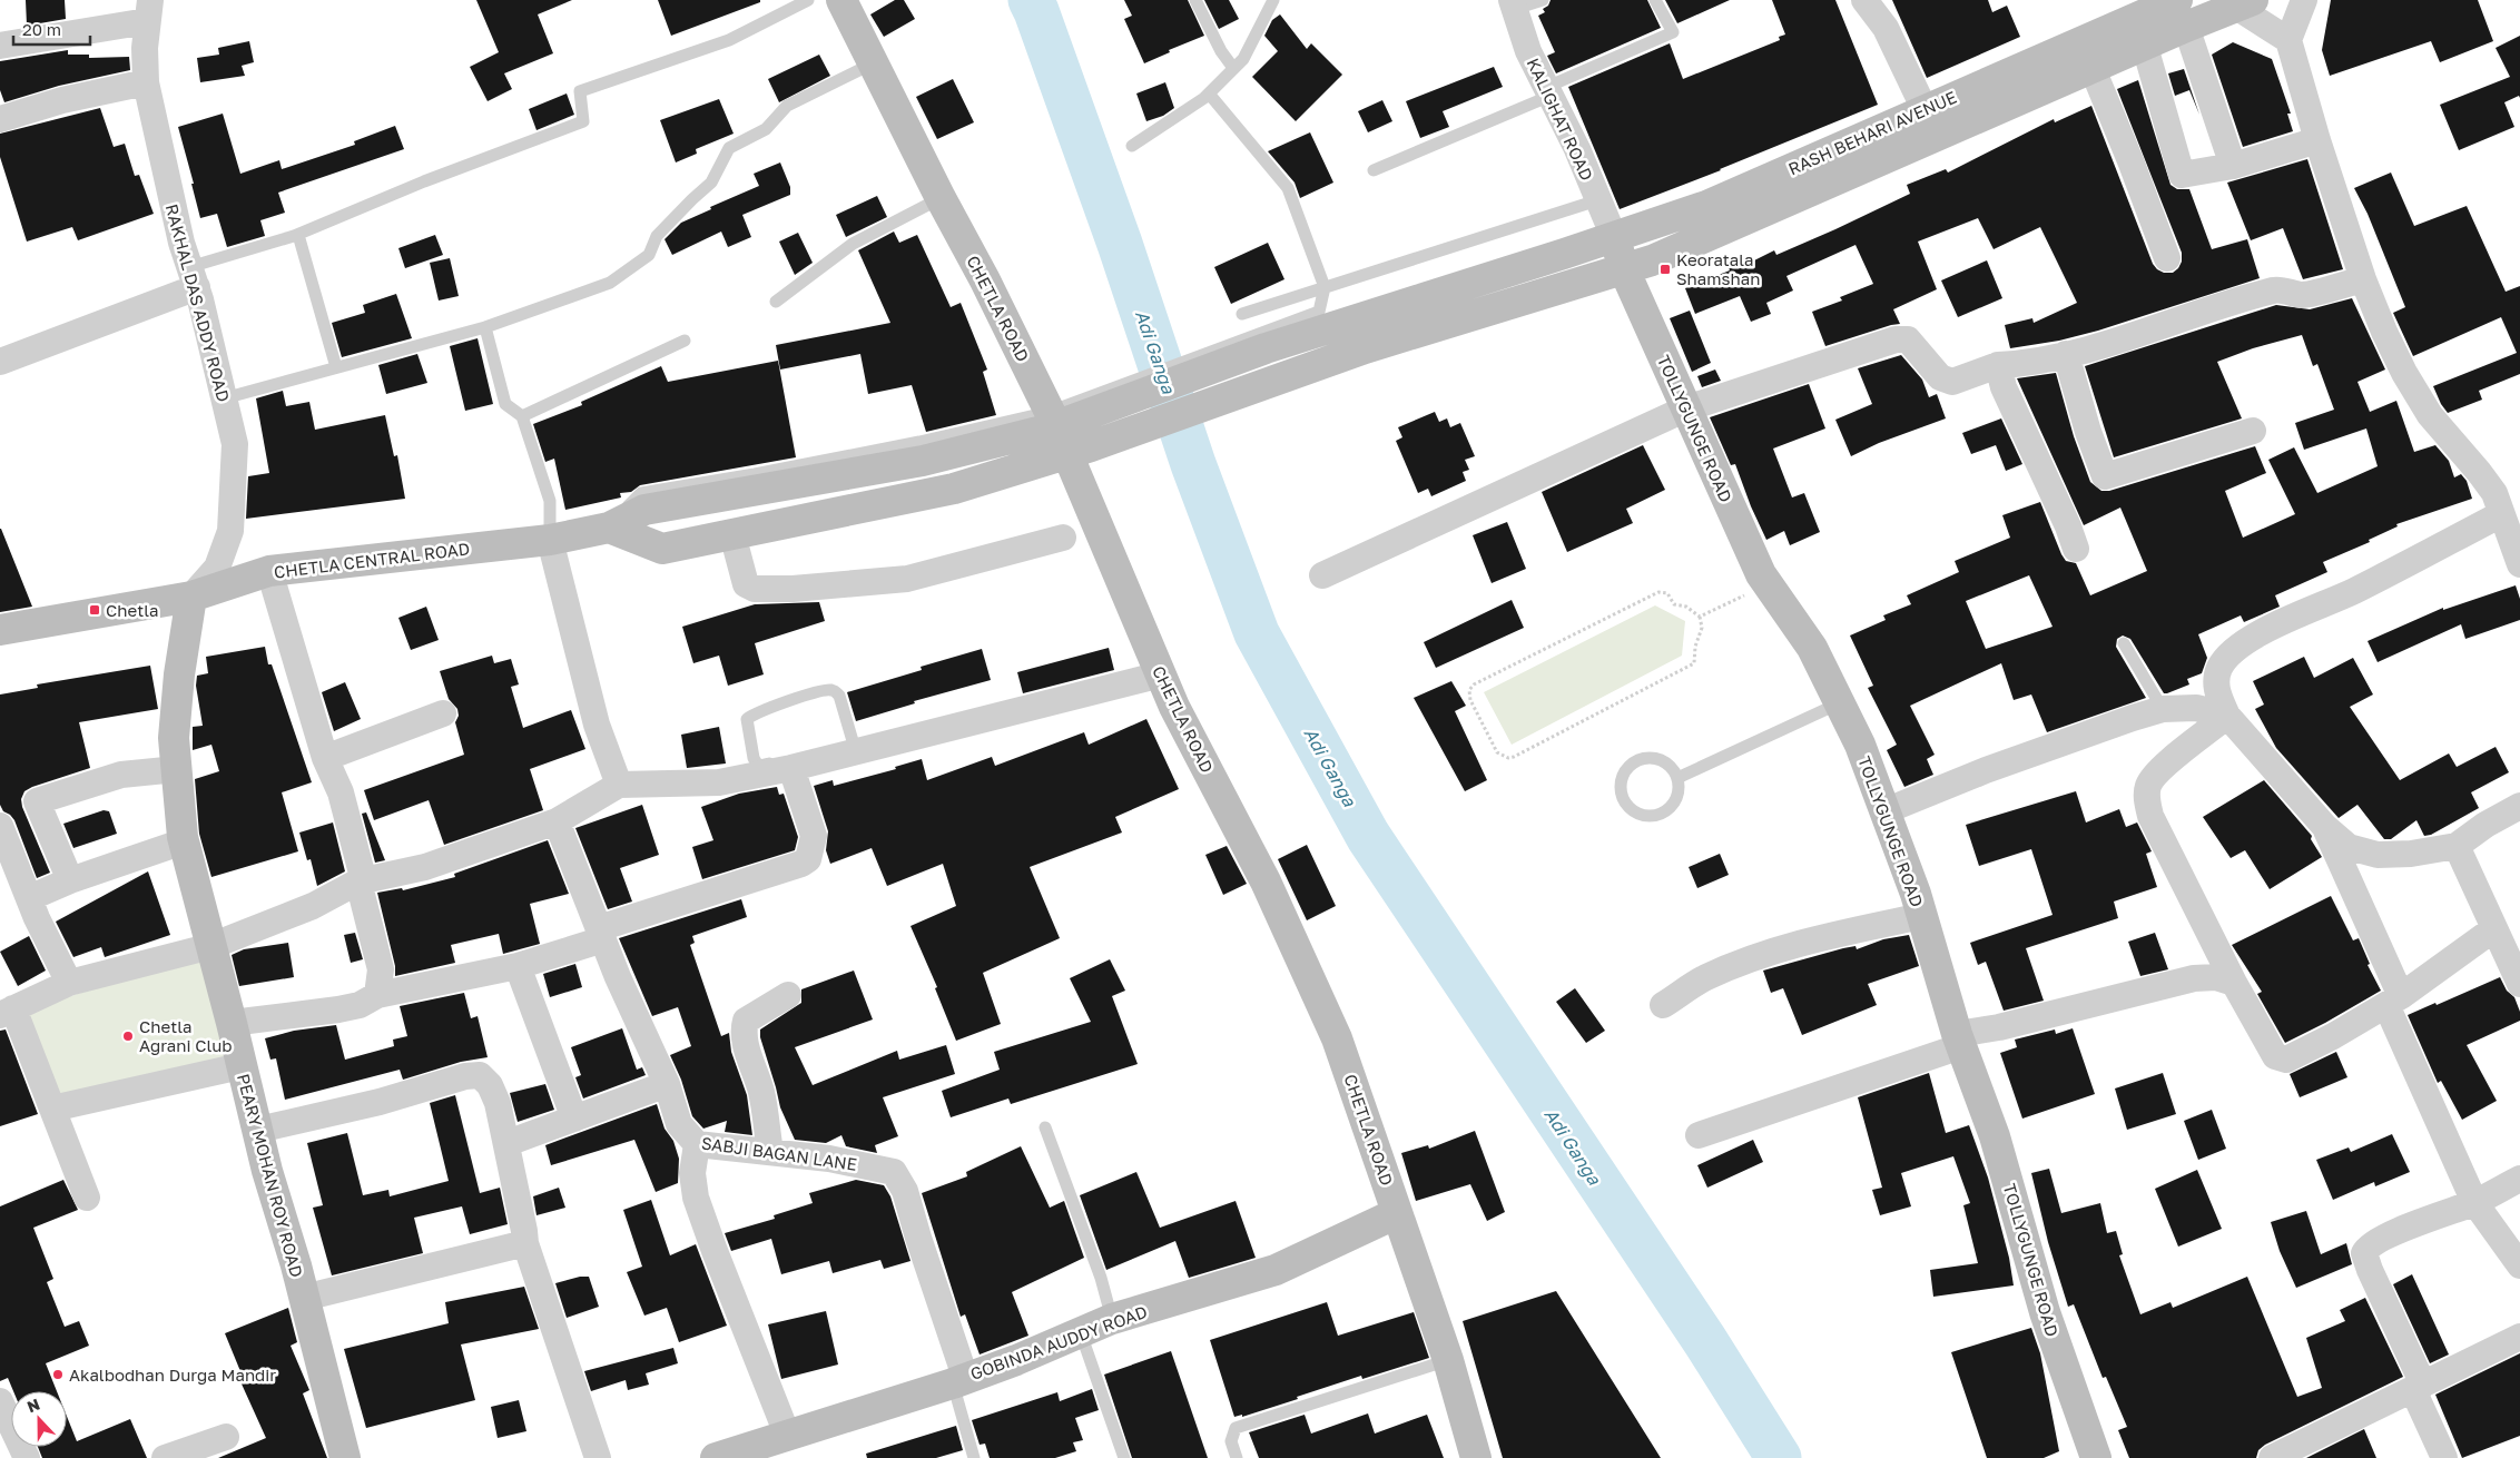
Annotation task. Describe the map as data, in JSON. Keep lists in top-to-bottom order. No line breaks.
{"streets":{"main road":["RASH BEHARI AVENUE","CHETLA ROAD","TOLLYGUNGE ROAD","CHETLA CENTRAL ROAD","PEARY MOHAN ROY ROAD","GOBINDA AUDDY ROAD"],"street":["KALIGHAT ROAD","RAKHAL DAS ADDY ROAD","SABJI BAGAN LANE"]},"crossings":[["KALIGHAT ROAD","RASH BEHARI AVENUE"],["KALIGHAT ROAD","TOLLYGUNGE ROAD"],["RASH BEHARI AVENUE","CHETLA ROAD"],["RASH BEHARI AVENUE","TOLLYGUNGE ROAD"],["RASH BEHARI AVENUE","CHETLA CENTRAL ROAD"],["RAKHAL DAS ADDY ROAD","CHETLA CENTRAL ROAD"],["RAKHAL DAS ADDY ROAD","PEARY MOHAN ROY ROAD"],["CHETLA ROAD","CHETLA CENTRAL ROAD"],["CHETLA ROAD","GOBINDA AUDDY ROAD"],["CHETLA CENTRAL ROAD","PEARY MOHAN ROY ROAD"],["SABJI BAGAN LANE","GOBINDA AUDDY ROAD"]],"water":["Adi Ganga"],"places":{"transit":["Keoratala Shamshan","Chetla"],"other":["Chetla Agrani Club","Akalbodhan Durga Mandir"]},"scale_bar":"20 m","north":"top"}
